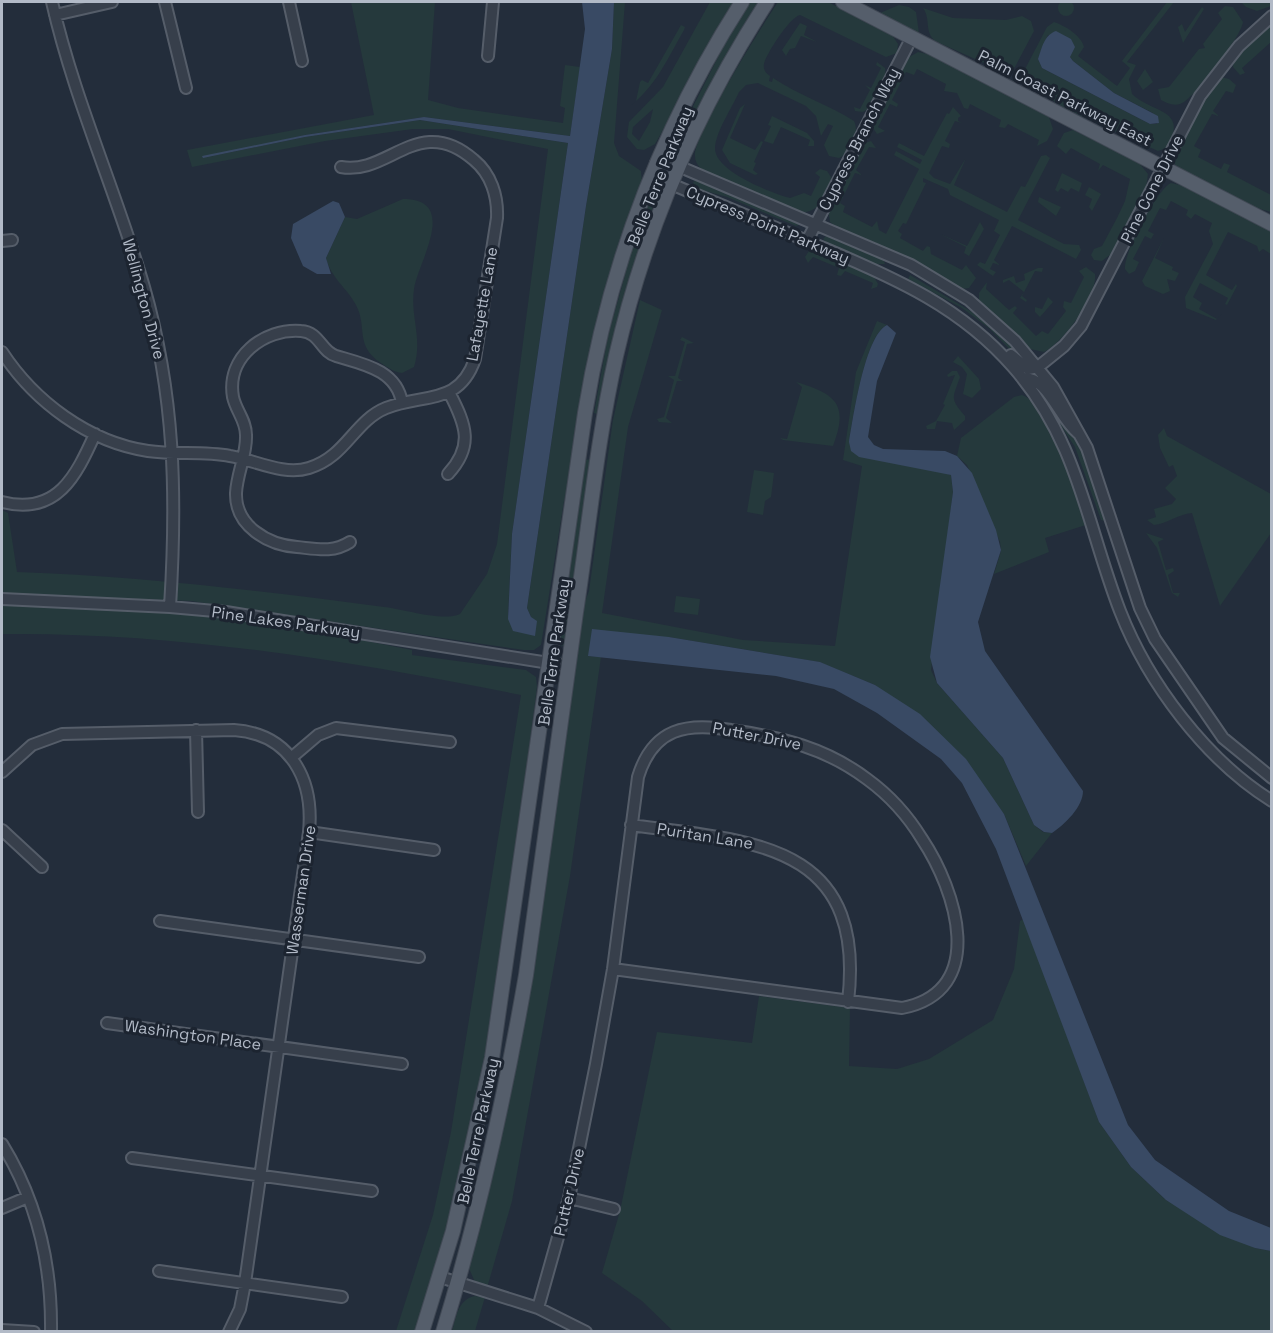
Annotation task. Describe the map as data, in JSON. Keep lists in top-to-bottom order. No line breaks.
{"streets":{"main road":["Palm Coast Parkway East","Belle Terre Parkway"],"street":["Cypress Branch Way","Pine Cone Drive","Cypress Point Parkway","Wellington Drive","Lafayette Lane","Pine Lakes Parkway","Putter Drive","Puritan Lane","Wasserman Drive","Washington Place"]},"crossings":[["Palm Coast Parkway East","Cypress Branch Way"],["Palm Coast Parkway East","Pine Cone Drive"],["Cypress Branch Way","Cypress Point Parkway"],["Belle Terre Parkway","Cypress Point Parkway"],["Belle Terre Parkway","Pine Lakes Parkway"],["Pine Cone Drive","Cypress Point Parkway"],["Wellington Drive","Pine Lakes Parkway"],["Putter Drive","Puritan Lane"],["Wasserman Drive","Washington Place"]]}
